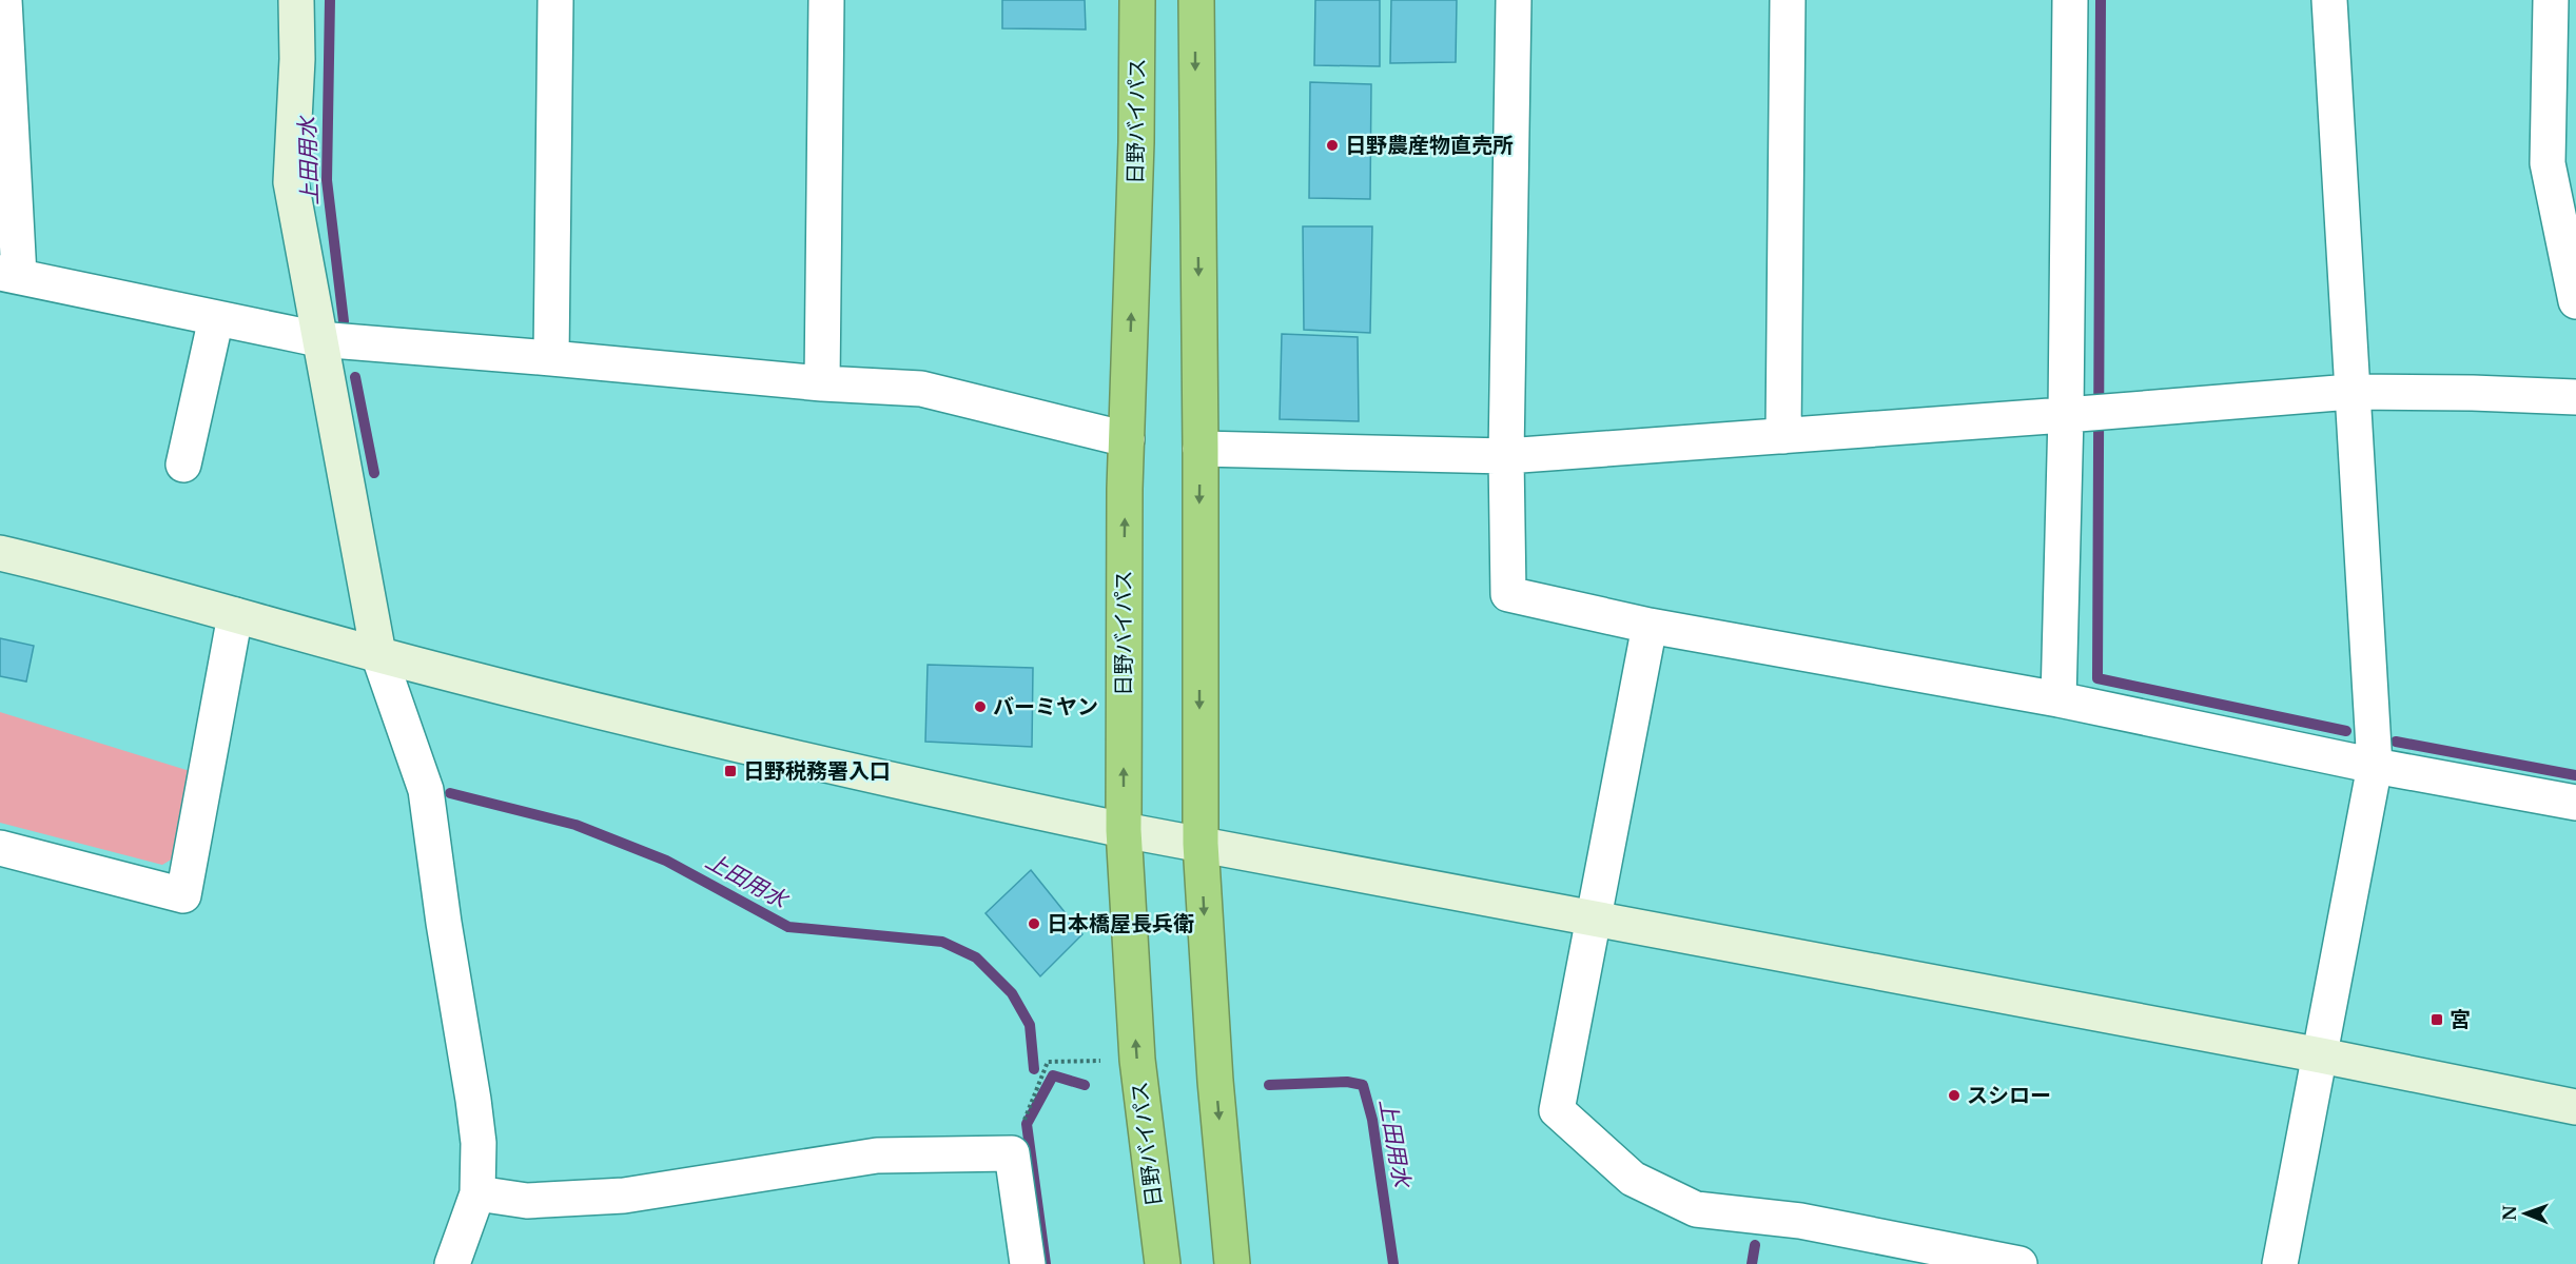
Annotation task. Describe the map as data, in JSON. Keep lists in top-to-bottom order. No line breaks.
{"streets":{"highway":["日野バイパス"]},"water":["上田用水"],"places":{"other":["日野農産物直売所","バーミヤン","日本橋屋長兵衛","スシロー"],"transit":["日野税務署入口","宮"]},"north":"left"}
